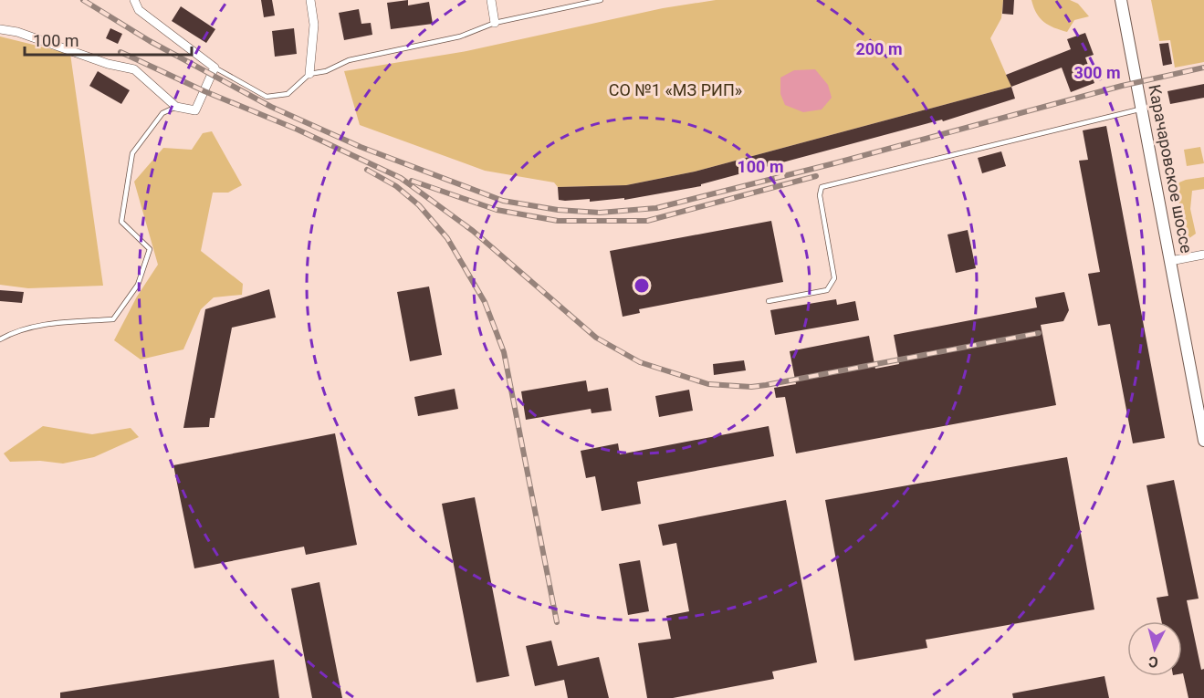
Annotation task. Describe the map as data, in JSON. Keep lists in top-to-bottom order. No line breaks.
{"streets":{"street":["Карачаровское шоссе"]},"parks":["СО №1 «МЗ РИП»"],"scale_bar":"100 m","north":"bottom","rings":["200 m","300 m","100 m"]}
